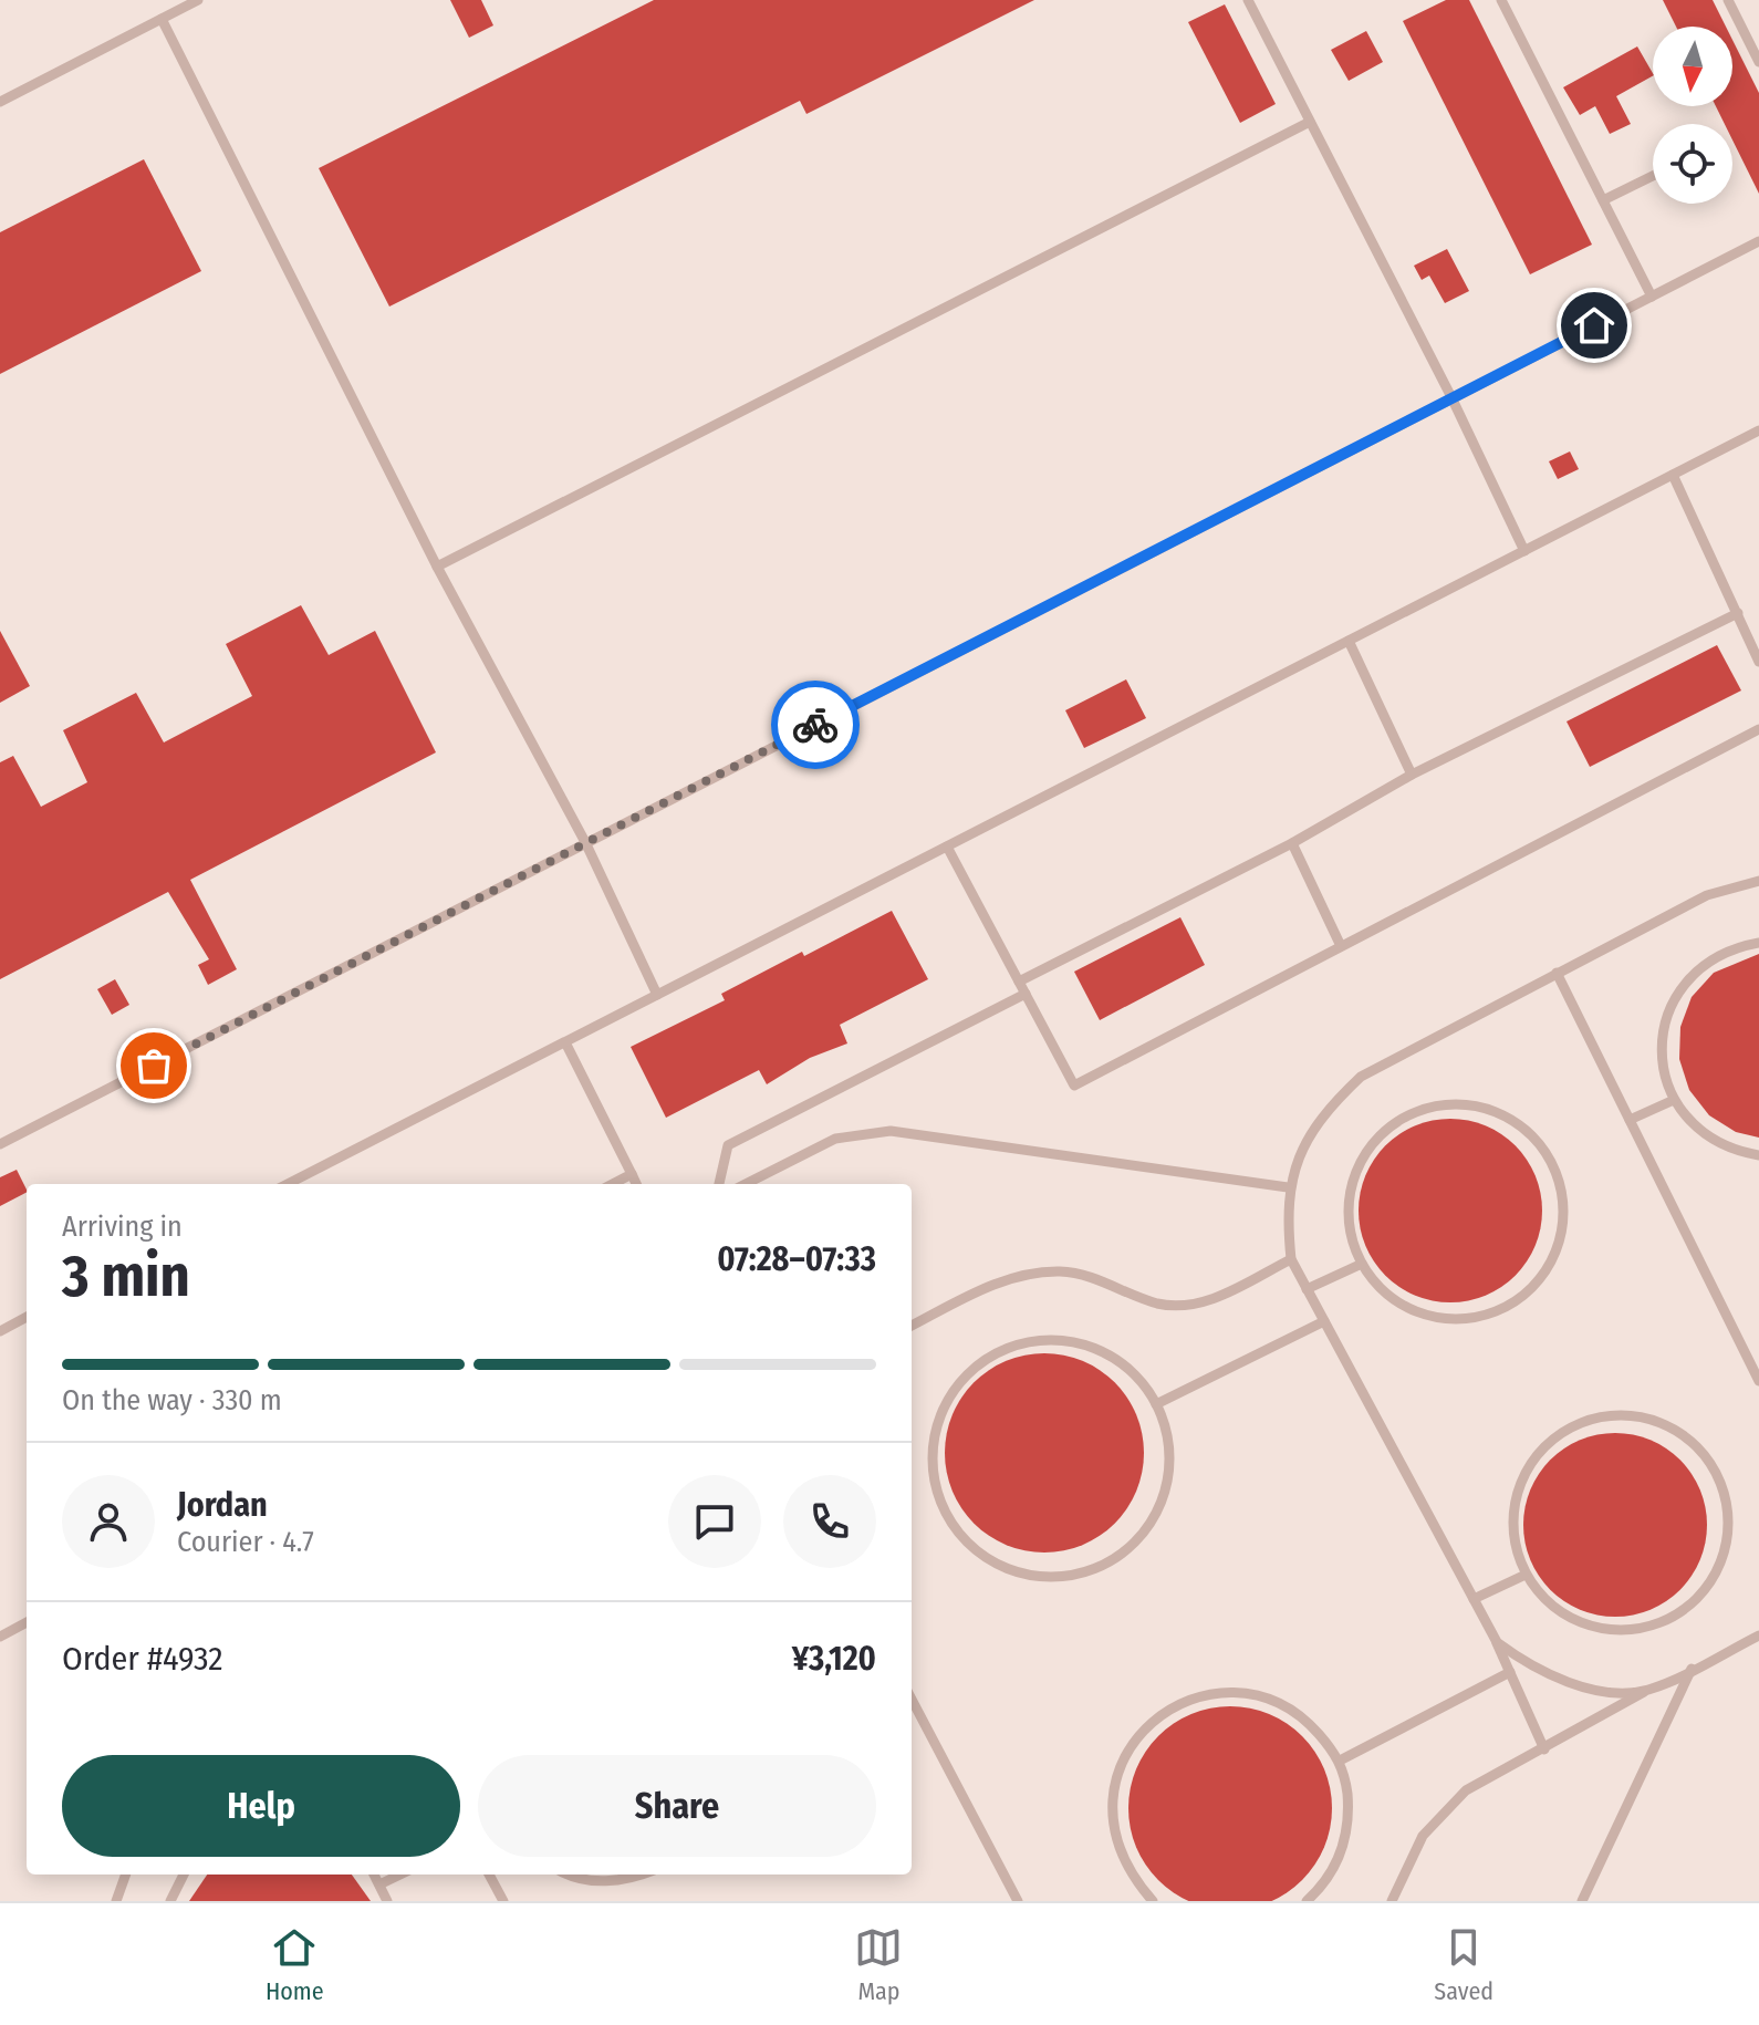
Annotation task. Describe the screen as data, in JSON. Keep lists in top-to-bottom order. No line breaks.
{"north":"bottom","page":{"heading":["3 min","Arriving in","07:28–07:33"],"panel":["Jordan","Courier · 4.7","Order #4932","¥3,120"],"bar":"On the way · 330 m","buttons":["Help","Share"],"tabs":["Home","Map","Saved"]}}
